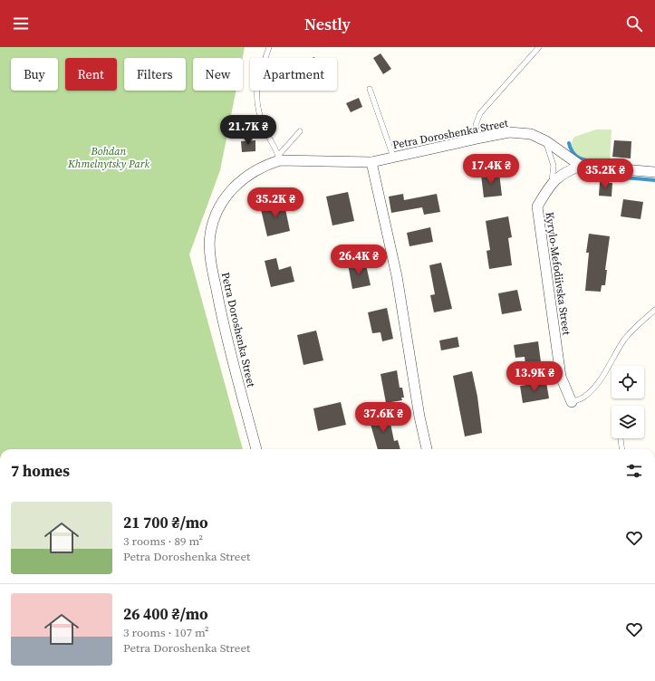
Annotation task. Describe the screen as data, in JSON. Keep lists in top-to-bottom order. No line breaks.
{"streets":{"street":["Petra Doroshenka Street","Kyrylo-Mefodiivska Street"]},"crossings":[["Petra Doroshenka Street","Kyrylo-Mefodiivska Street"]],"parks":["Bohdan Khmelnytsky Park"],"page":{"header":"Nestly","chip":["Buy","Rent","Filters","New","Apartment"],"price":["21.7K ₴","17.4K ₴","35.2K ₴","35.2K ₴","26.4K ₴","13.9K ₴","37.6K ₴"],"heading":"7 homes","list":[{"name":"21 700 ₴/mo","note":"3 rooms · 89 m² · Petra Doroshenka Street"},{"name":"26 400 ₴/mo","note":"3 rooms · 107 m² · Petra Doroshenka Street"}]}}
